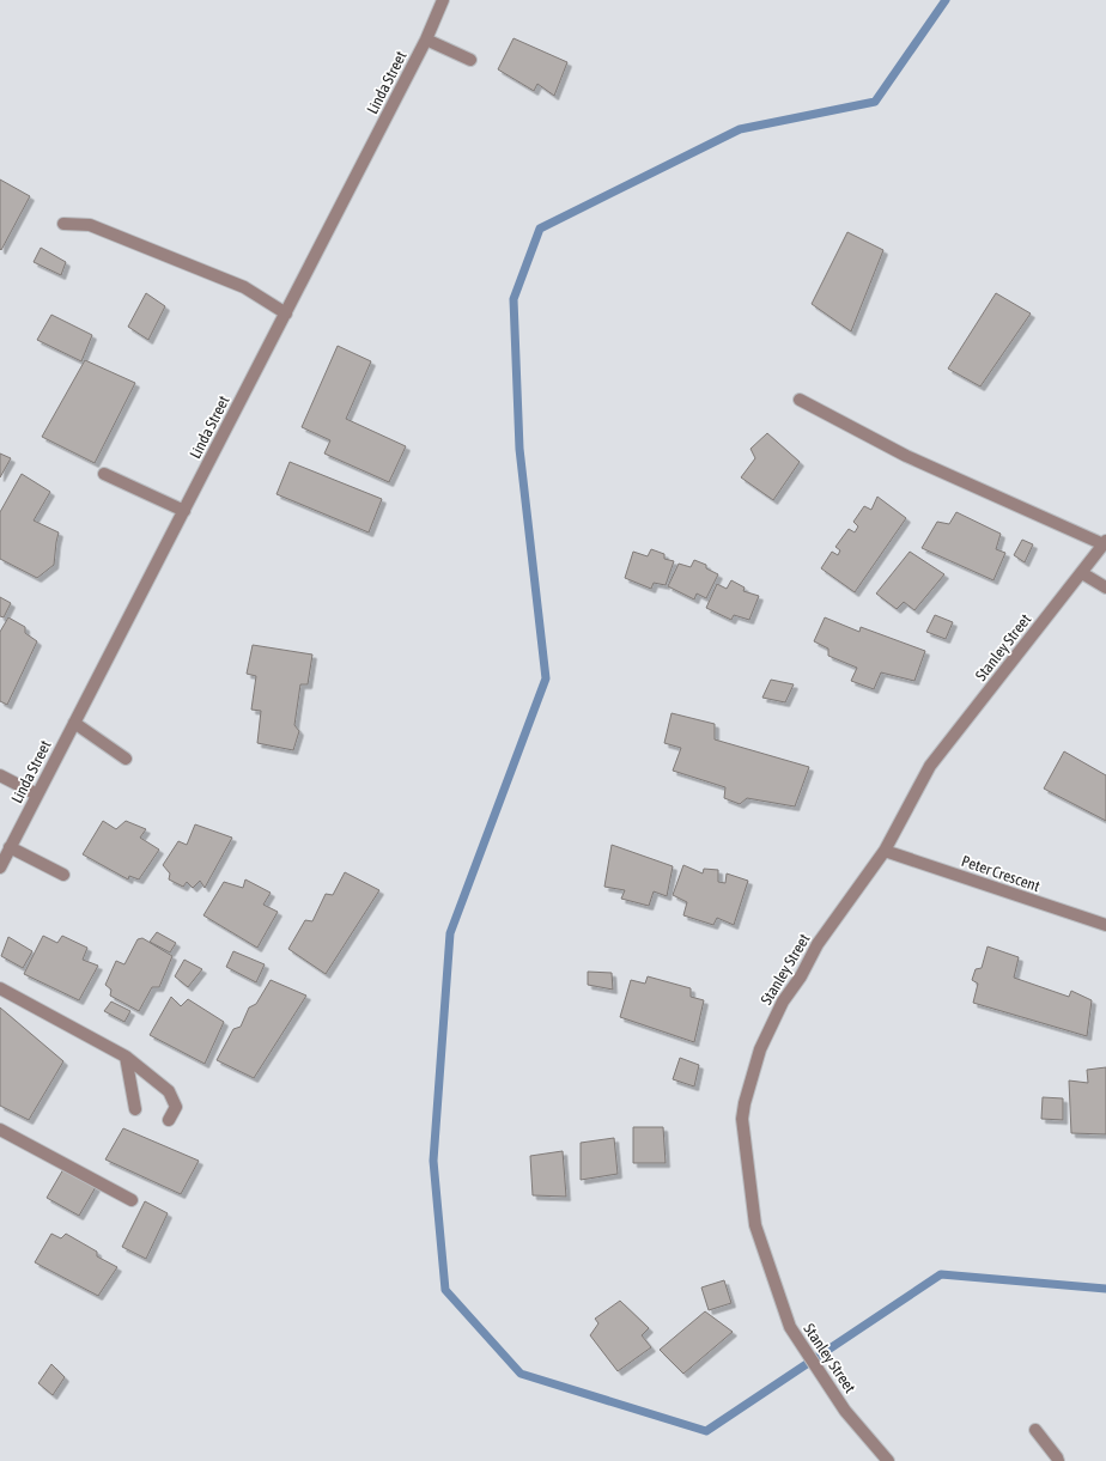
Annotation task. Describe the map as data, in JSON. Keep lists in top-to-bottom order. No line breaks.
{"streets":{"street":["Linda Street","Stanley Street","Peter Crescent"]},"crossings":[["Stanley Street","Peter Crescent"]]}
